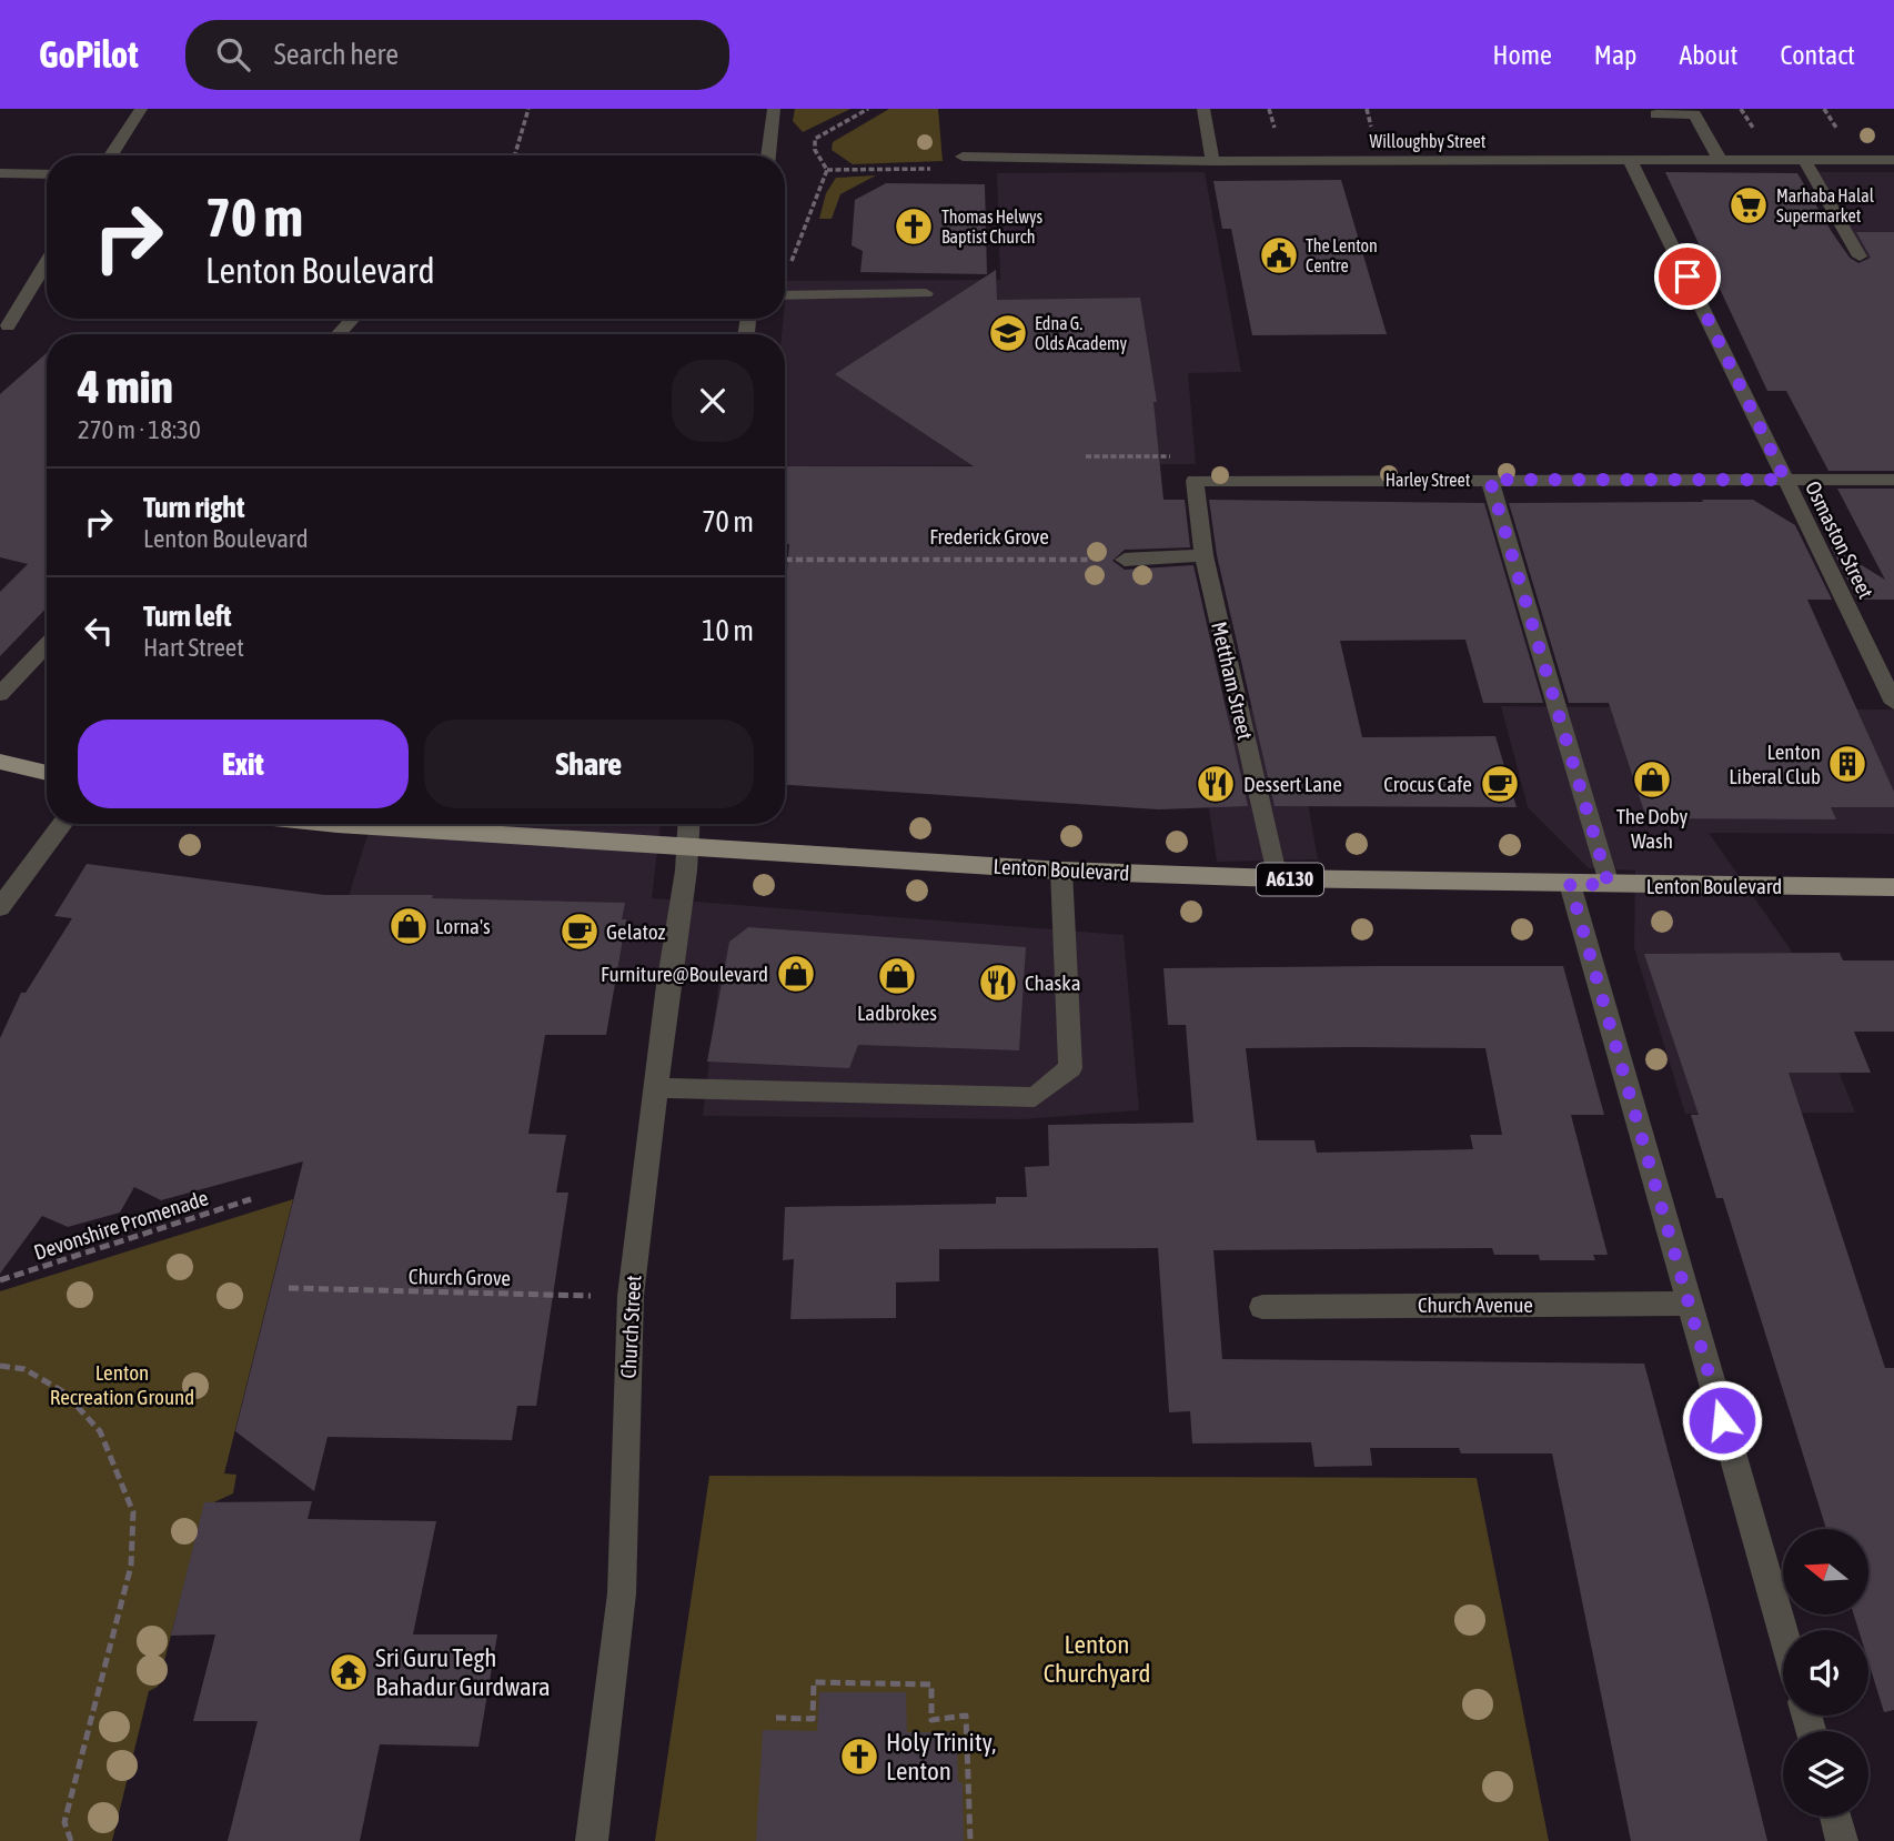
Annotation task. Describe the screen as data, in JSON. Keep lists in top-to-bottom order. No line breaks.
{"streets":{"main road":["Lenton Boulevard","A6130"],"street":["Willoughby Street","Harley Street","Osmaston Street","Mettham Street","Church Avenue","Church Street"],"path":["Frederick Grove","Devonshire Promenade","Church Grove"]},"crossings":[["Willoughby Street","Osmaston Street"],["Harley Street","Osmaston Street"],["Harley Street","Mettham Street"],["Mettham Street","Lenton Boulevard"],["Lenton Boulevard","Church Street"],["Church Grove","Church Street"]],"parks":["Lenton Recreation Ground","Lenton Churchyard"],"places":{"supermarket":["Marhaba Halal Supermarket"],"church":["Thomas Helwys Baptist Church","Holy Trinity, Lenton"],"public building":["The Lenton Centre"],"school or university":["Edna G. Olds Academy"],"building":["Lenton Liberal Club"],"shop":["The Doby Wash","Lorna's","Furniture@Boulevard","Ladbrokes"],"restaurant":["Dessert Lane","Chaska"],"cafe":["Crocus Cafe","Gelatoz"],"temple":["Sri Guru Tegh Bahadur Gurdwara"]},"north":"left","page":{"header":"GoPilot","search":"Search here","nav":["Home","Map","About","Contact"],"turn":["70 m","Lenton Boulevard"],"heading":["4 min","270 m · 18:30"],"list":[{"name":"Turn right","note":"Lenton Boulevard","value":"70 m"},{"name":"Turn left","note":"Hart Street","value":"10 m"}],"buttons":["Exit","Share"]}}
